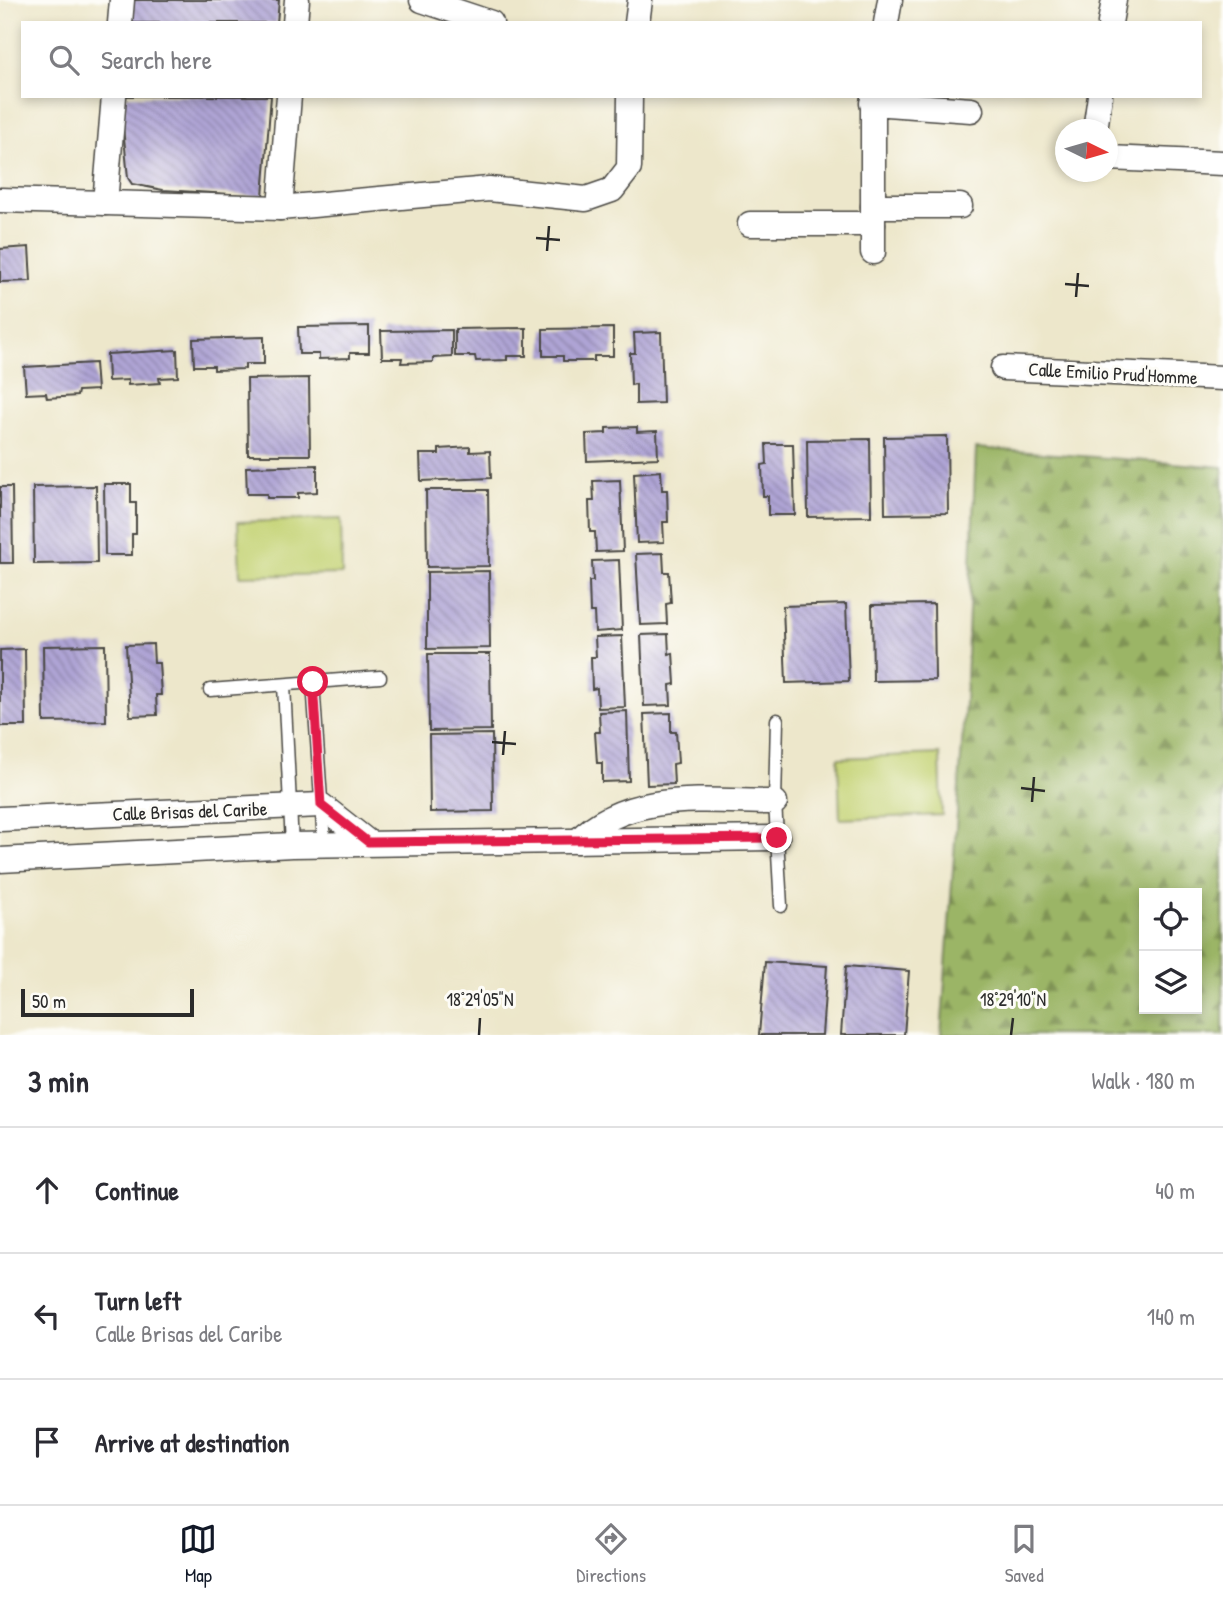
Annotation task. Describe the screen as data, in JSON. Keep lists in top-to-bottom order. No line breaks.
{"streets":{"street":["Calle Emilio Prud'Homme","Calle Brisas del Caribe"]},"scale_bar":"50 m","north":"right","page":{"search":"Search here","scale":"50 m","heading":["3 min","Walk · 180 m"],"list":[["Continue","40 m"],["Turn left","Calle Brisas del Caribe","140 m"],"Arrive at destination"],"nav":["Map","Directions","Saved"]},"coordinates":["18°29'05\"N","18°29'10\"N"]}
